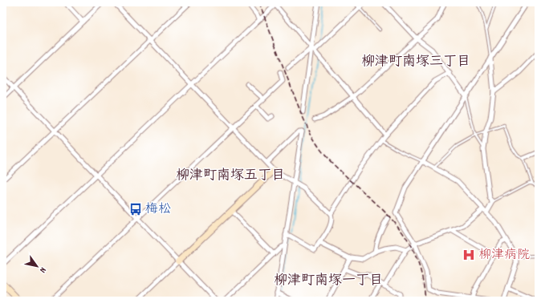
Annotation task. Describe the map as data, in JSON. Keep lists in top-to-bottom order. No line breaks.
{"districts":["柳津町南塚三丁目","柳津町南塚五丁目","柳津町南塚一丁目"],"places":{"bus stop":["梅松"],"hospital":["柳津病院"]},"north":"bottom right"}
